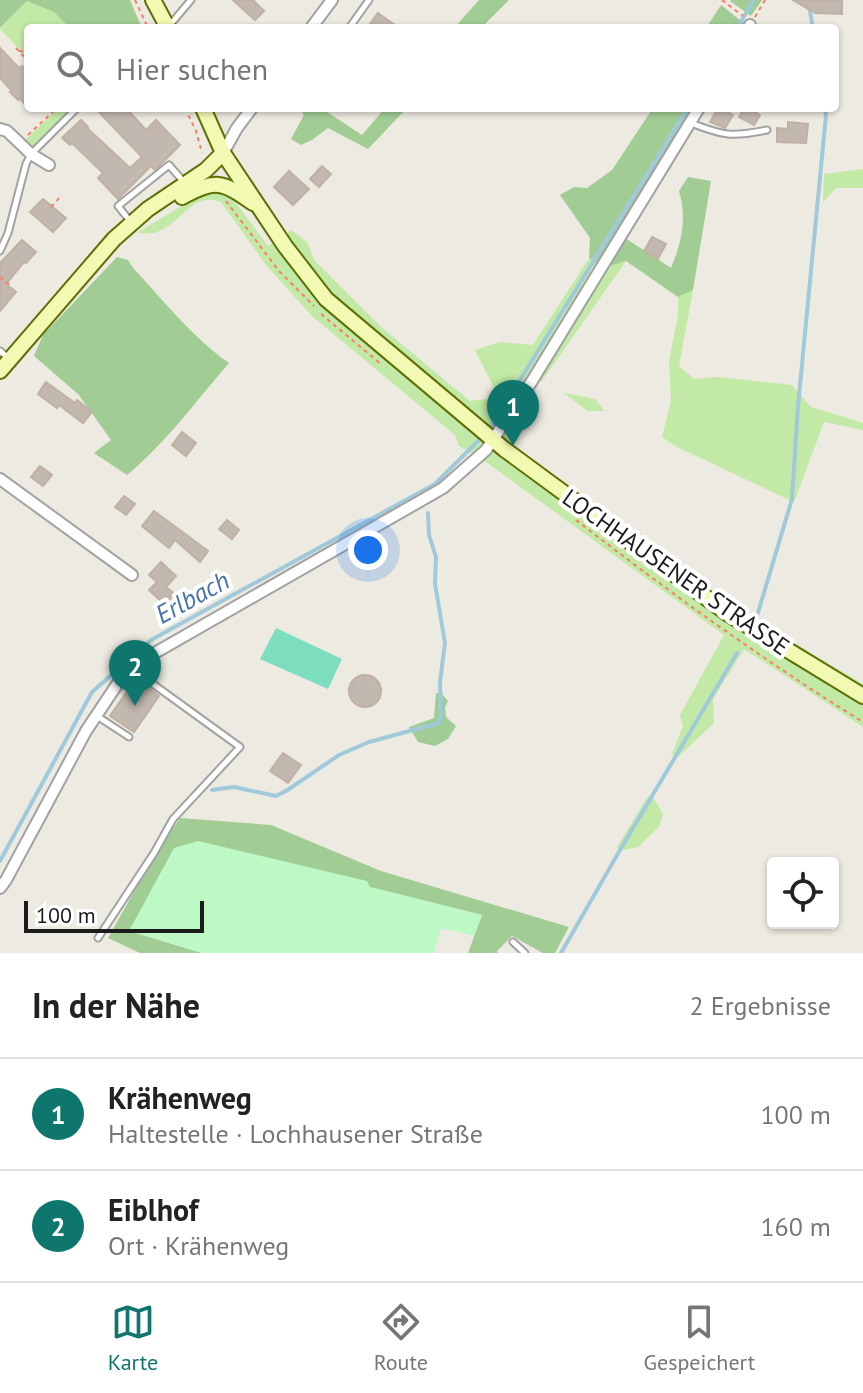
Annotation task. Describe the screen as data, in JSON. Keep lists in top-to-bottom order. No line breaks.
{"streets":{"main road":["LOCHHAUSENER STRASSE"]},"water":["Erlbach"],"scale_bar":"100 m","page":{"search":"Hier suchen","pins":["1","2"],"scale":"100 m","heading":["In der Nähe","2 Ergebnisse"],"list":[{"mark":"1","name":"Krähenweg","note":"Haltestelle · Lochhausener Straße","value":"100 m"},{"mark":"2","name":"Eiblhof","note":"Ort · Krähenweg","value":"160 m"}],"nav":["Karte","Route","Gespeichert"]}}
